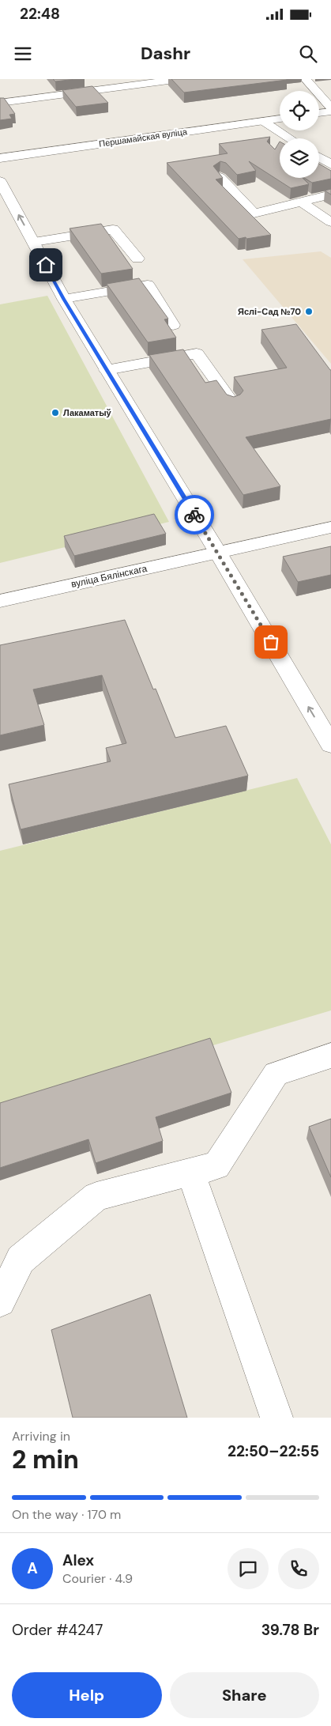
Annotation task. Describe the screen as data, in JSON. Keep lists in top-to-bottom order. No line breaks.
{"streets":{"main road":["Першамайская вуліца","вуліца Бялінскага"]},"places":["Яслі-Сад №70","Лакаматыў"],"page":{"status":"22:48","header":"Dashr","heading":["2 min","Arriving in","22:50–22:55"],"panel":["Alex","Courier · 4.9","Order #4247","39.78 Br"],"bar":"On the way · 170 m","round":"A","buttons":["Help","Share"]}}
